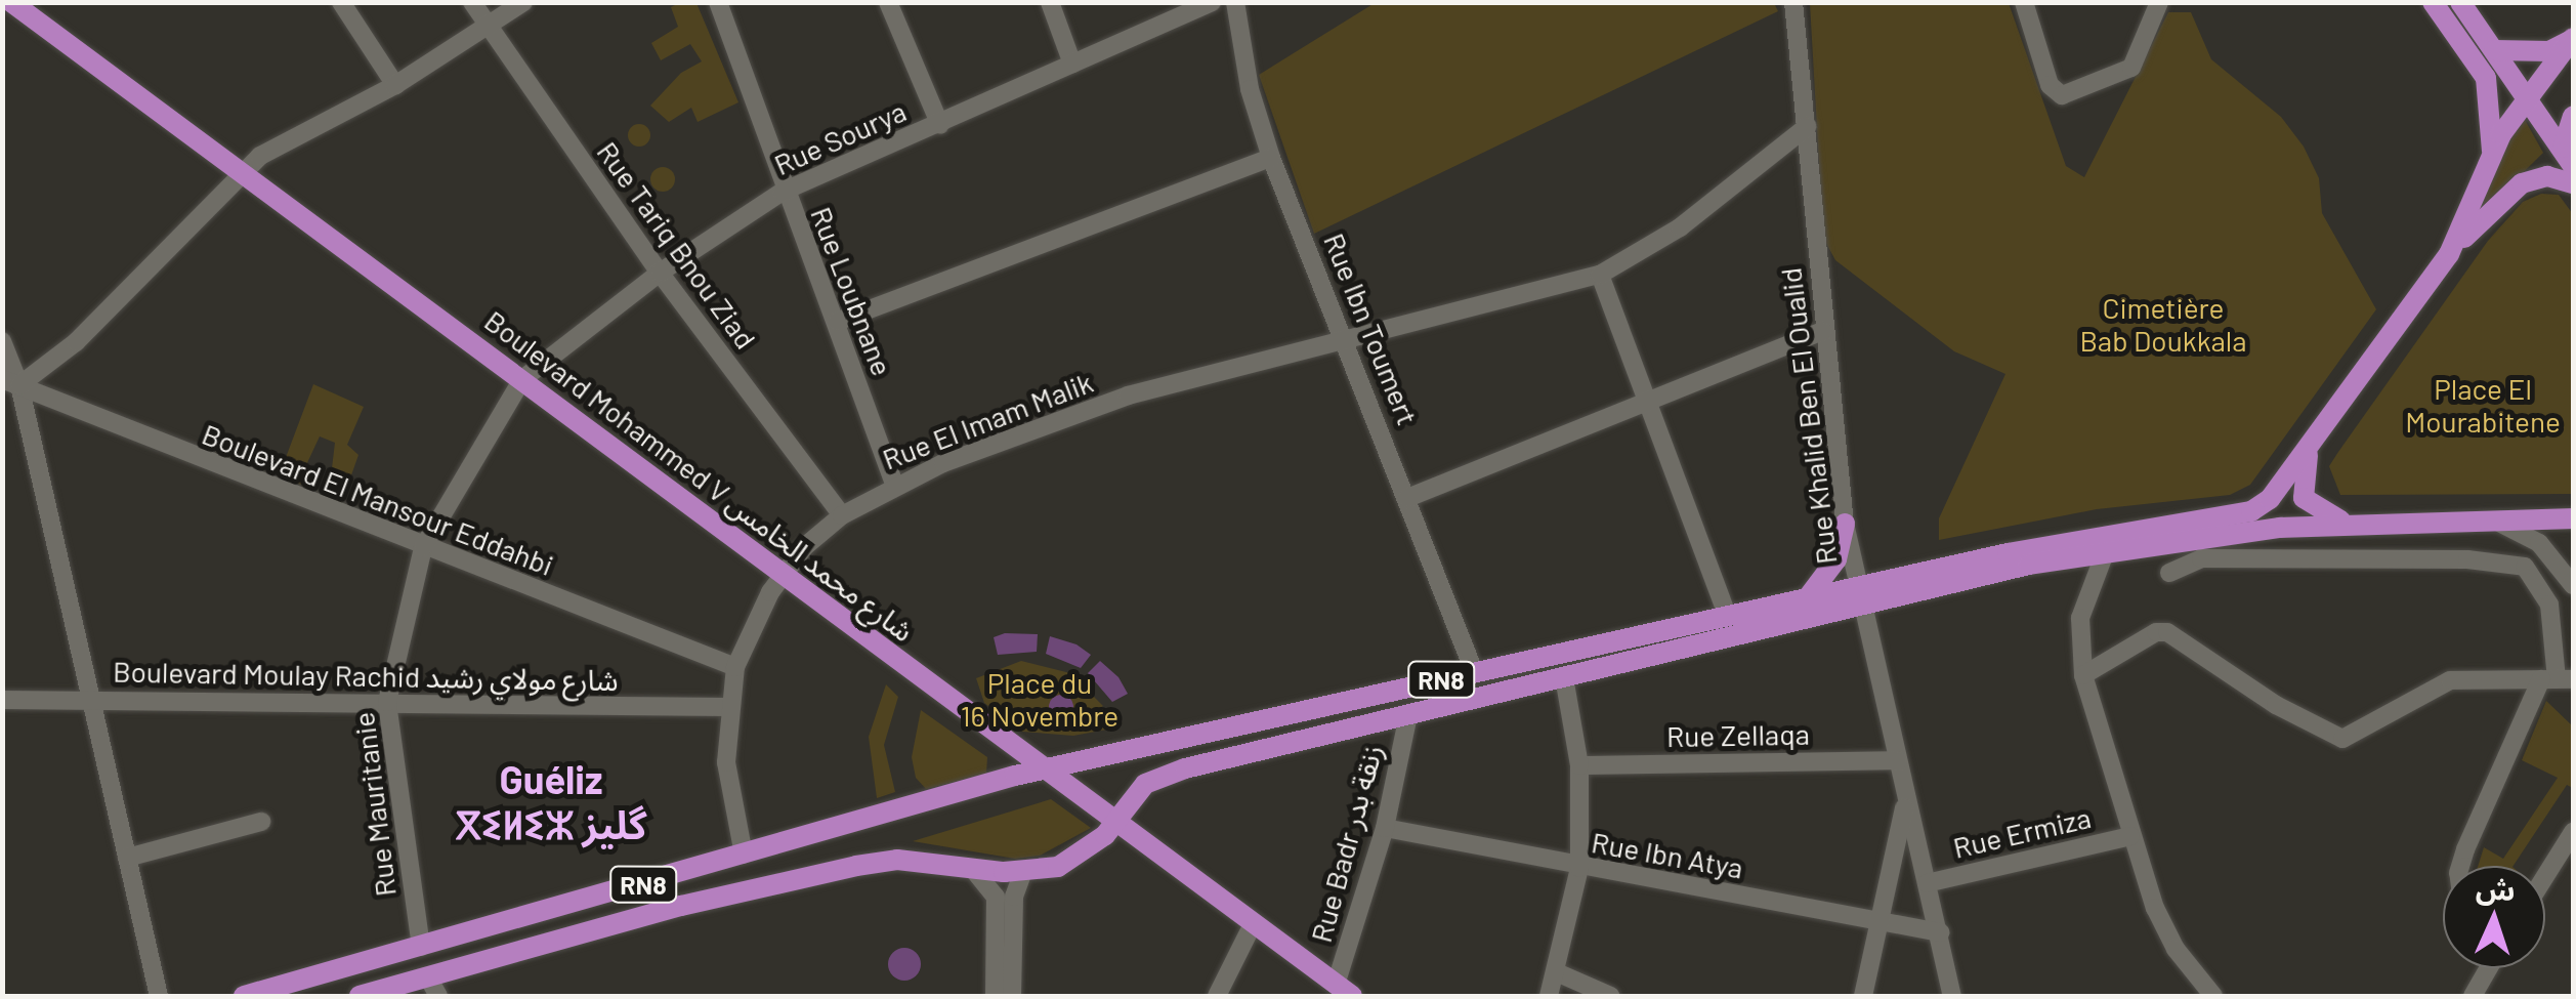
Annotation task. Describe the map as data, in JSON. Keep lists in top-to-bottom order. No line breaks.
{"streets":{"main road":["Boulevard Mohammed V شارع محمد الخامس","RN8"],"street":["Rue Sourya","Rue Tariq Bnou Ziad","Rue Loubnane","Rue Ibn Toumert","Rue Khalid Ben El Oualid","Rue El Imam Malik","Boulevard El Mansour Eddahbi","Boulevard Moulay Rachid شارع مولاي رشيد","Rue Zellaqa","Rue Mauritanie","Rue Ermiza","Rue Badr زنقة بدر","Rue Ibn Atya"]},"crossings":[["Rue Sourya","Rue Tariq Bnou Ziad"],["Rue Sourya","Rue Loubnane"],["Rue Sourya","Boulevard Mohammed V شارع محمد الخامس"],["Rue Sourya","Rue Mauritanie"],["Rue Tariq Bnou Ziad","Rue El Imam Malik"],["Rue Loubnane","Rue El Imam Malik"],["Rue Ibn Toumert","Rue El Imam Malik"],["Rue Ibn Toumert","RN8"],["Rue Khalid Ben El Oualid","Rue El Imam Malik"],["Rue Khalid Ben El Oualid","RN8"],["Rue Khalid Ben El Oualid","Rue Zellaqa"],["Rue Khalid Ben El Oualid","Rue Ermiza"],["Rue Khalid Ben El Oualid","Rue Ibn Atya"],["Rue El Imam Malik","Boulevard Mohammed V شارع محمد الخامس"],["Rue El Imam Malik","Boulevard El Mansour Eddahbi"],["Rue El Imam Malik","Boulevard Moulay Rachid شارع مولاي رشيد"],["Rue El Imam Malik","RN8"],["Boulevard Mohammed V شارع محمد الخامس","RN8"],["Boulevard Mohammed V شارع محمد الخامس","Rue Mauritanie"],["Boulevard Mohammed V شارع محمد الخامس","Rue Badr زنقة بدر"],["Boulevard El Mansour Eddahbi","Rue Mauritanie"],["Boulevard Moulay Rachid شارع مولاي رشيد","Rue Mauritanie"],["RN8","Rue Mauritanie"],["RN8","Rue Badr زنقة بدر"],["Rue Badr زنقة بدر","Rue Ibn Atya"]],"districts":["Guéliz ⴳⵉⵍⵉⵣ گليز"],"parks":["Cimetière Bab Doukkala","Place El Mourabitene","Place du 16 Novembre"],"north":"top"}
